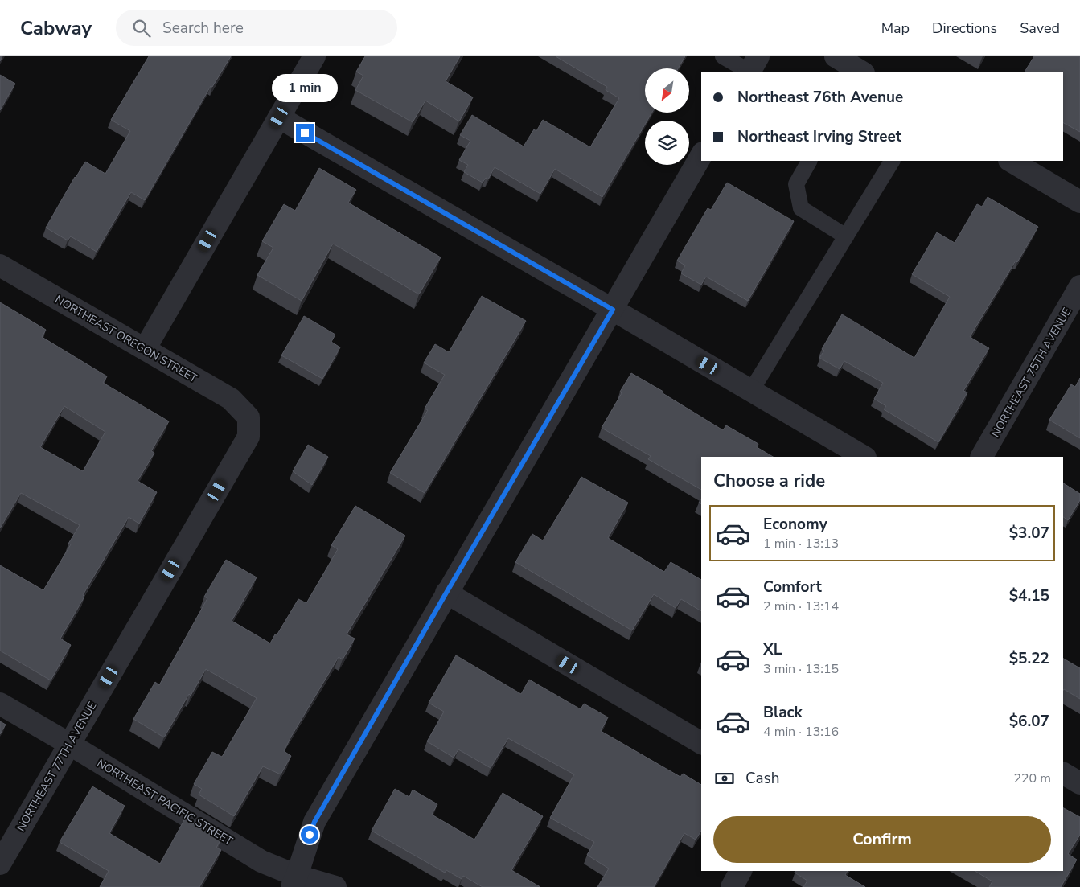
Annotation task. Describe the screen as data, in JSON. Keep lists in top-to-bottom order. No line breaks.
{"streets":{"street":["NORTHEAST OREGON STREET","NORTHEAST 75TH AVENUE","NORTHEAST 77TH AVENUE","NORTHEAST PACIFIC STREET"]},"crossings":[["NORTHEAST OREGON STREET","NORTHEAST 77TH AVENUE"],["NORTHEAST 77TH AVENUE","NORTHEAST PACIFIC STREET"]],"north":"bottom left","page":{"header":"Cabway","search":"Search here","nav":["Map","Directions","Saved"],"banner":["Northeast 76th Avenue","Northeast Irving Street"],"bubble":"1 min","heading":"Choose a ride","list":[{"name":"Economy","note":"1 min · 13:13","value":"$3.07"},{"name":"Comfort","note":"2 min · 13:14","value":"$4.15"},{"name":"XL","note":"3 min · 13:15","value":"$5.22"},{"name":"Black","note":"4 min · 13:16","value":"$6.07"}],"pay":["Cash","220 m"],"buttons":"Confirm"}}
